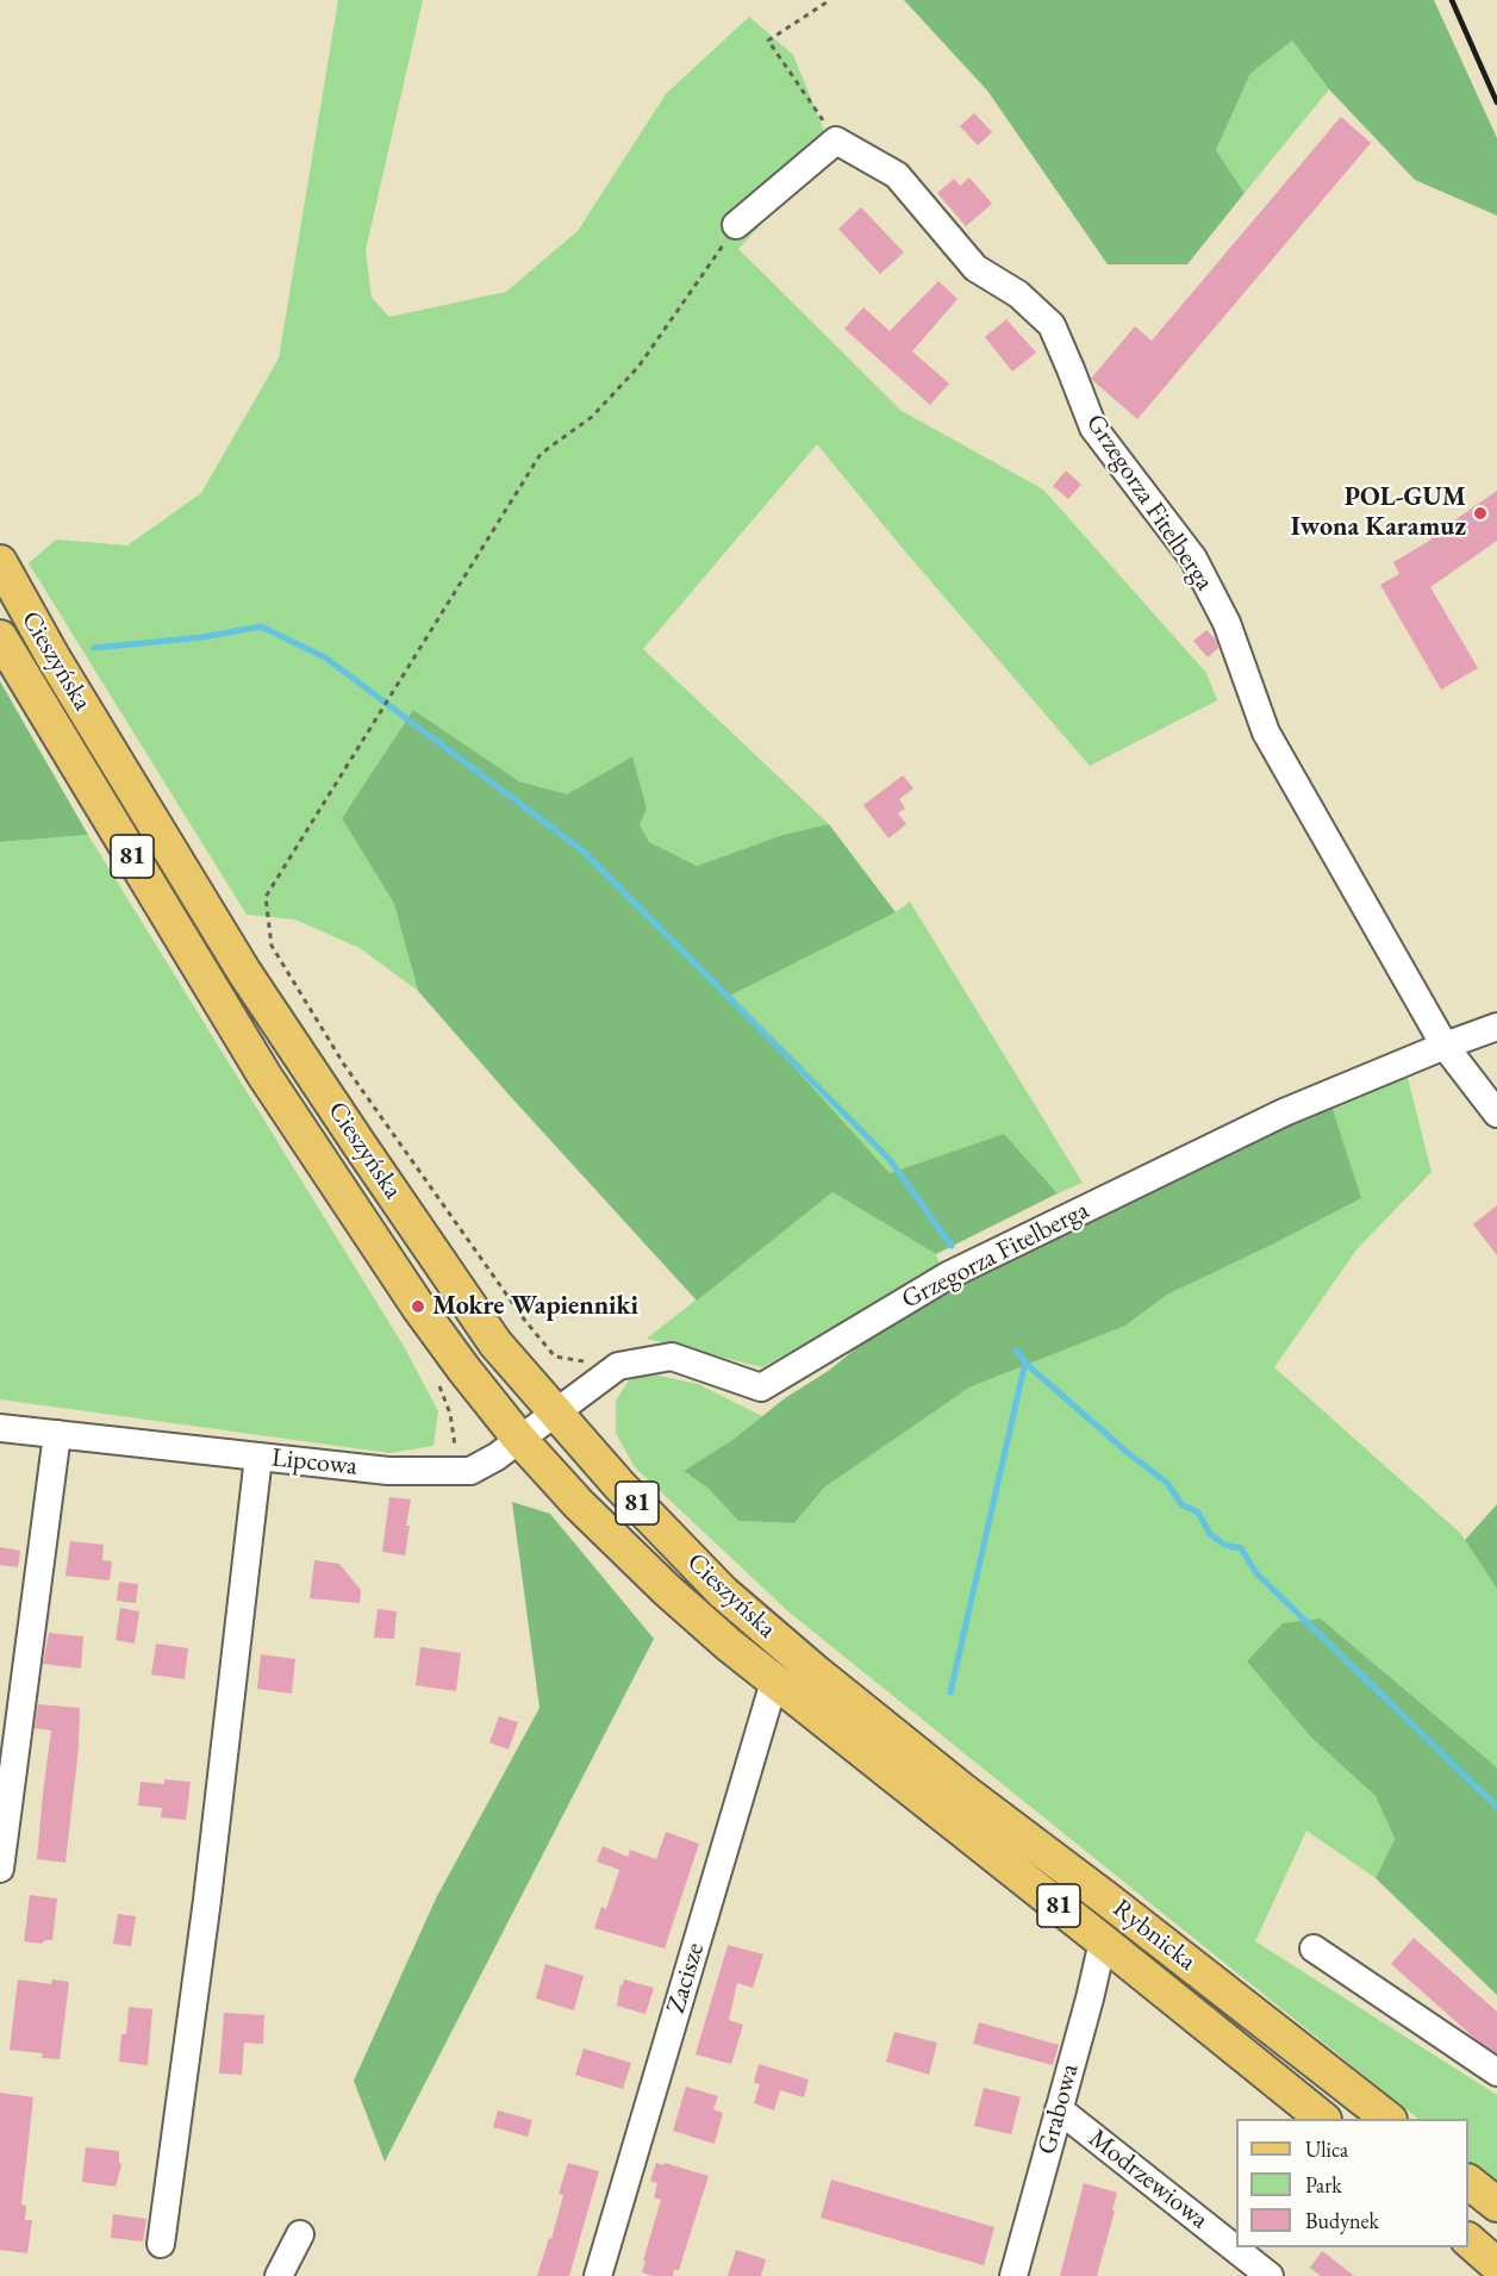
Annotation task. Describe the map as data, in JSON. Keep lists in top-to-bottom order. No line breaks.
{"streets":{"main road":["Cieszyńska","81","Rybnicka"],"street":["Grzegorza Fitelberga","Lipcowa","Zacisze","Grabowa","Modrzewiowa"]},"crossings":[["Grzegorza Fitelberga","Cieszyńska"],["Cieszyńska","Rybnicka"],["Cieszyńska","Zacisze"],["Rybnicka","Zacisze"],["Rybnicka","Grabowa"],["Grabowa","Modrzewiowa"]],"places":["POL-GUM Iwona Karamuz","Mokre Wapienniki"],"legend":["Ulica","Park","Budynek"]}
